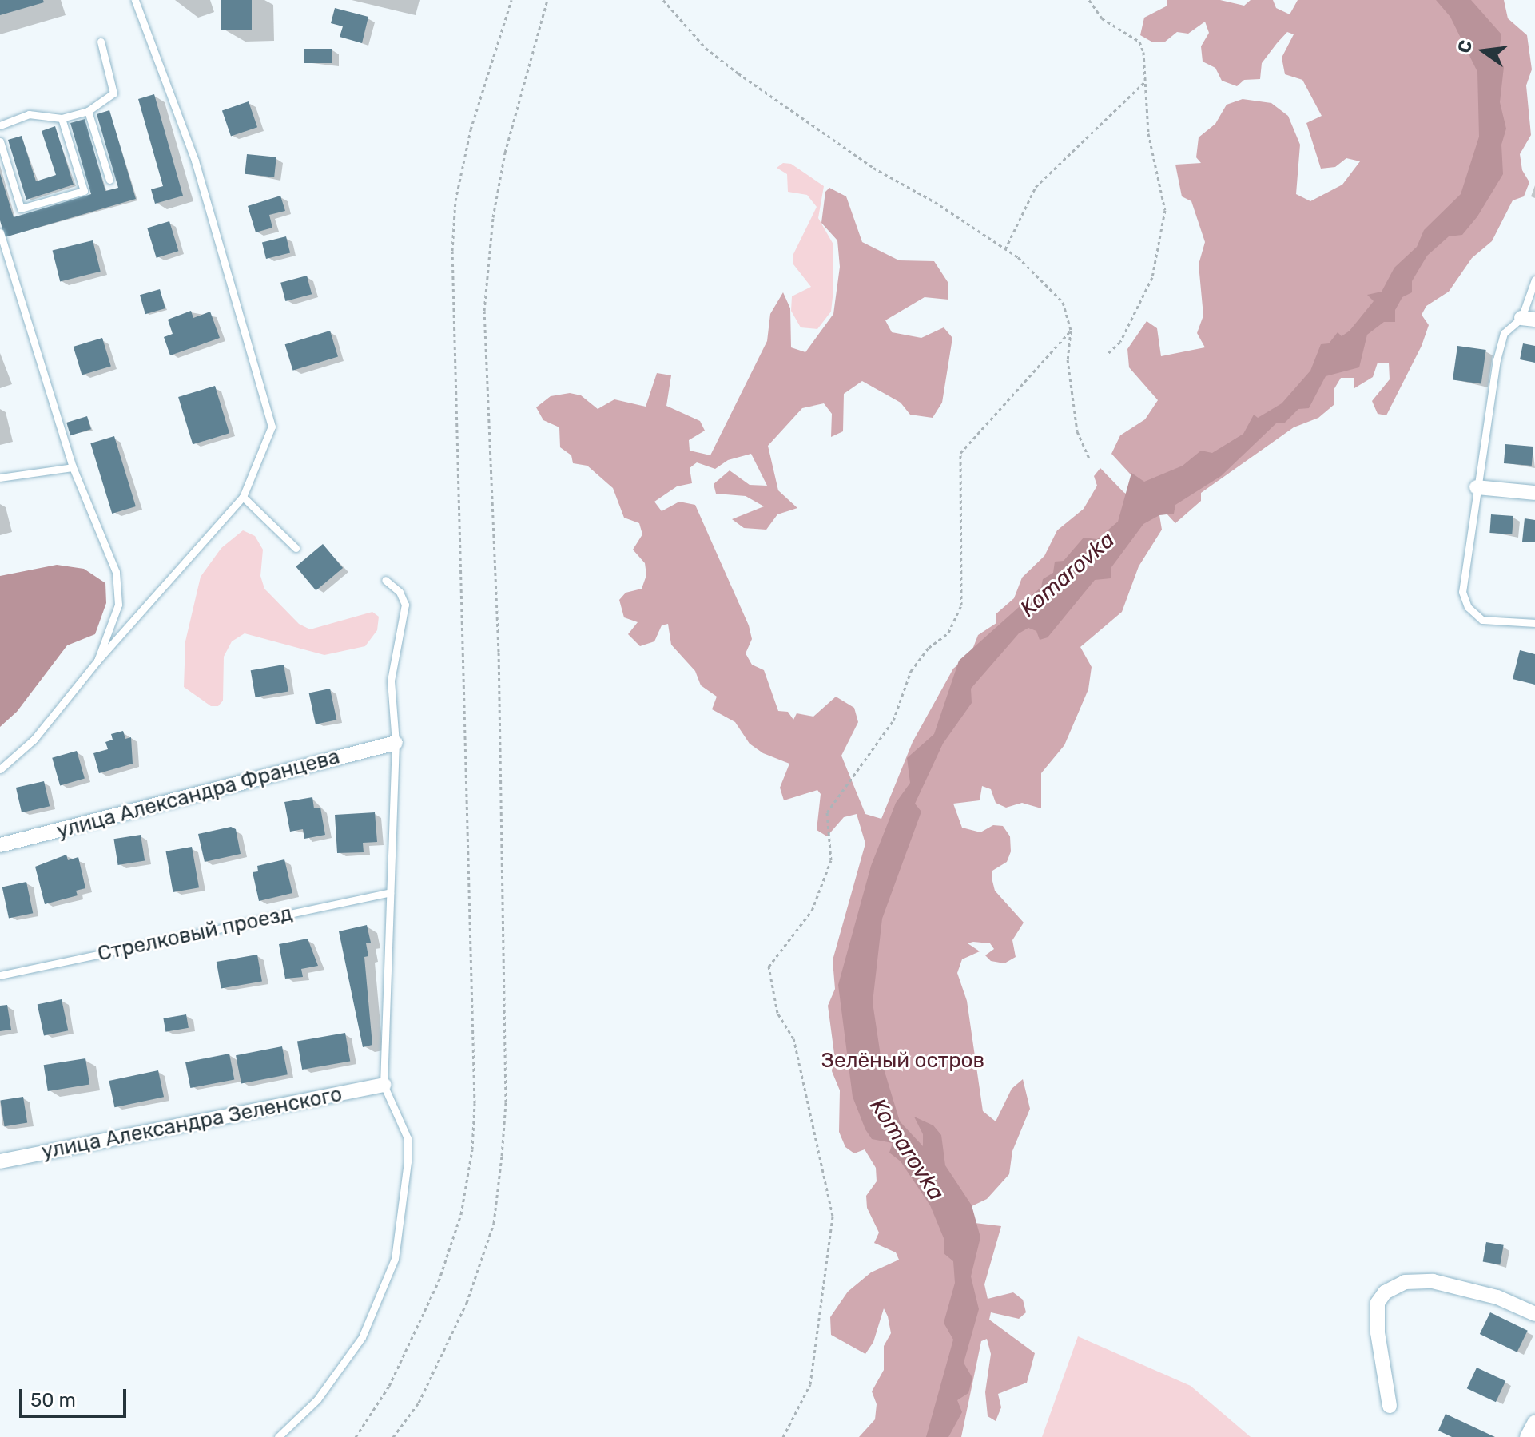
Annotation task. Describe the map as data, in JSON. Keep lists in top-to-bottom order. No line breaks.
{"streets":{"street":["улица Александра Францева","улица Александра Зеленского"],"lane":["Стрелковый проезд"]},"water":["Komarovka"],"parks":["Зелёный остров"],"scale_bar":"50 m","north":"left"}
